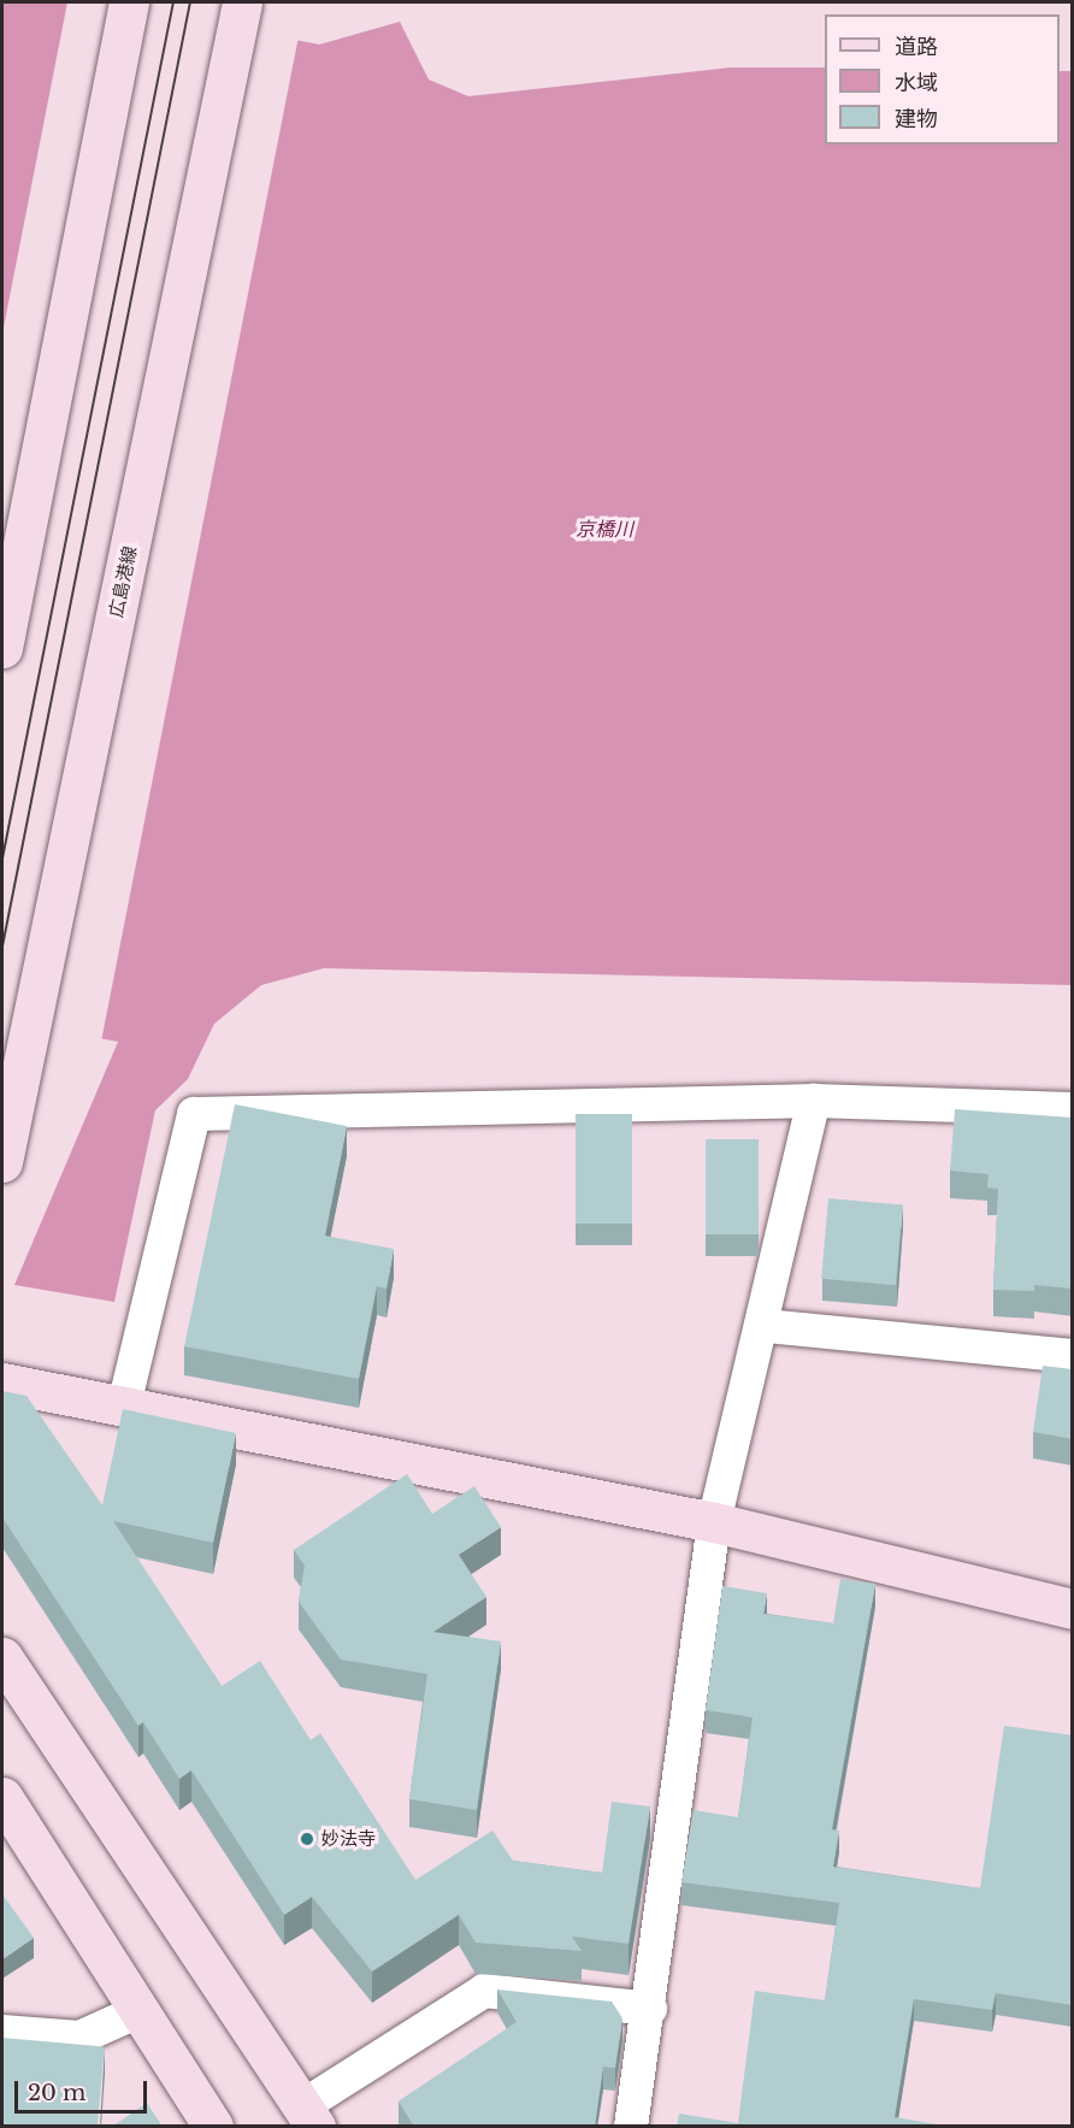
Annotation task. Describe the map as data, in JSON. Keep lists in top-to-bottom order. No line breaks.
{"streets":{"street":["広島港線"]},"water":["京橋川"],"places":["妙法寺"],"legend":["道路","水域","建物"],"scale_bar":"20 m"}
